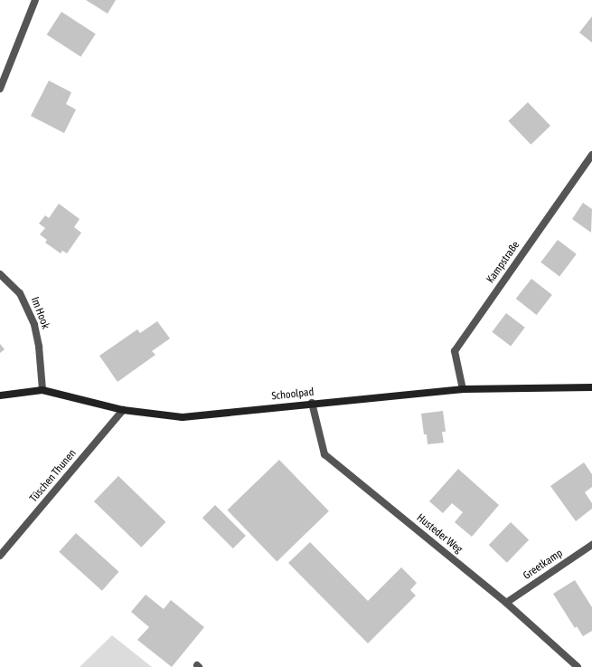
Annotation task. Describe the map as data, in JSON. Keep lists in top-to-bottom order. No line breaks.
{"streets":{"street":["Kampstraße","Im Hook","Schoolpad","Tüschen Thunen","Husteder Weg","Greetkamp"]},"crossings":[["Kampstraße","Schoolpad"],["Im Hook","Schoolpad"],["Schoolpad","Tüschen Thunen"],["Schoolpad","Husteder Weg"],["Husteder Weg","Greetkamp"]]}
